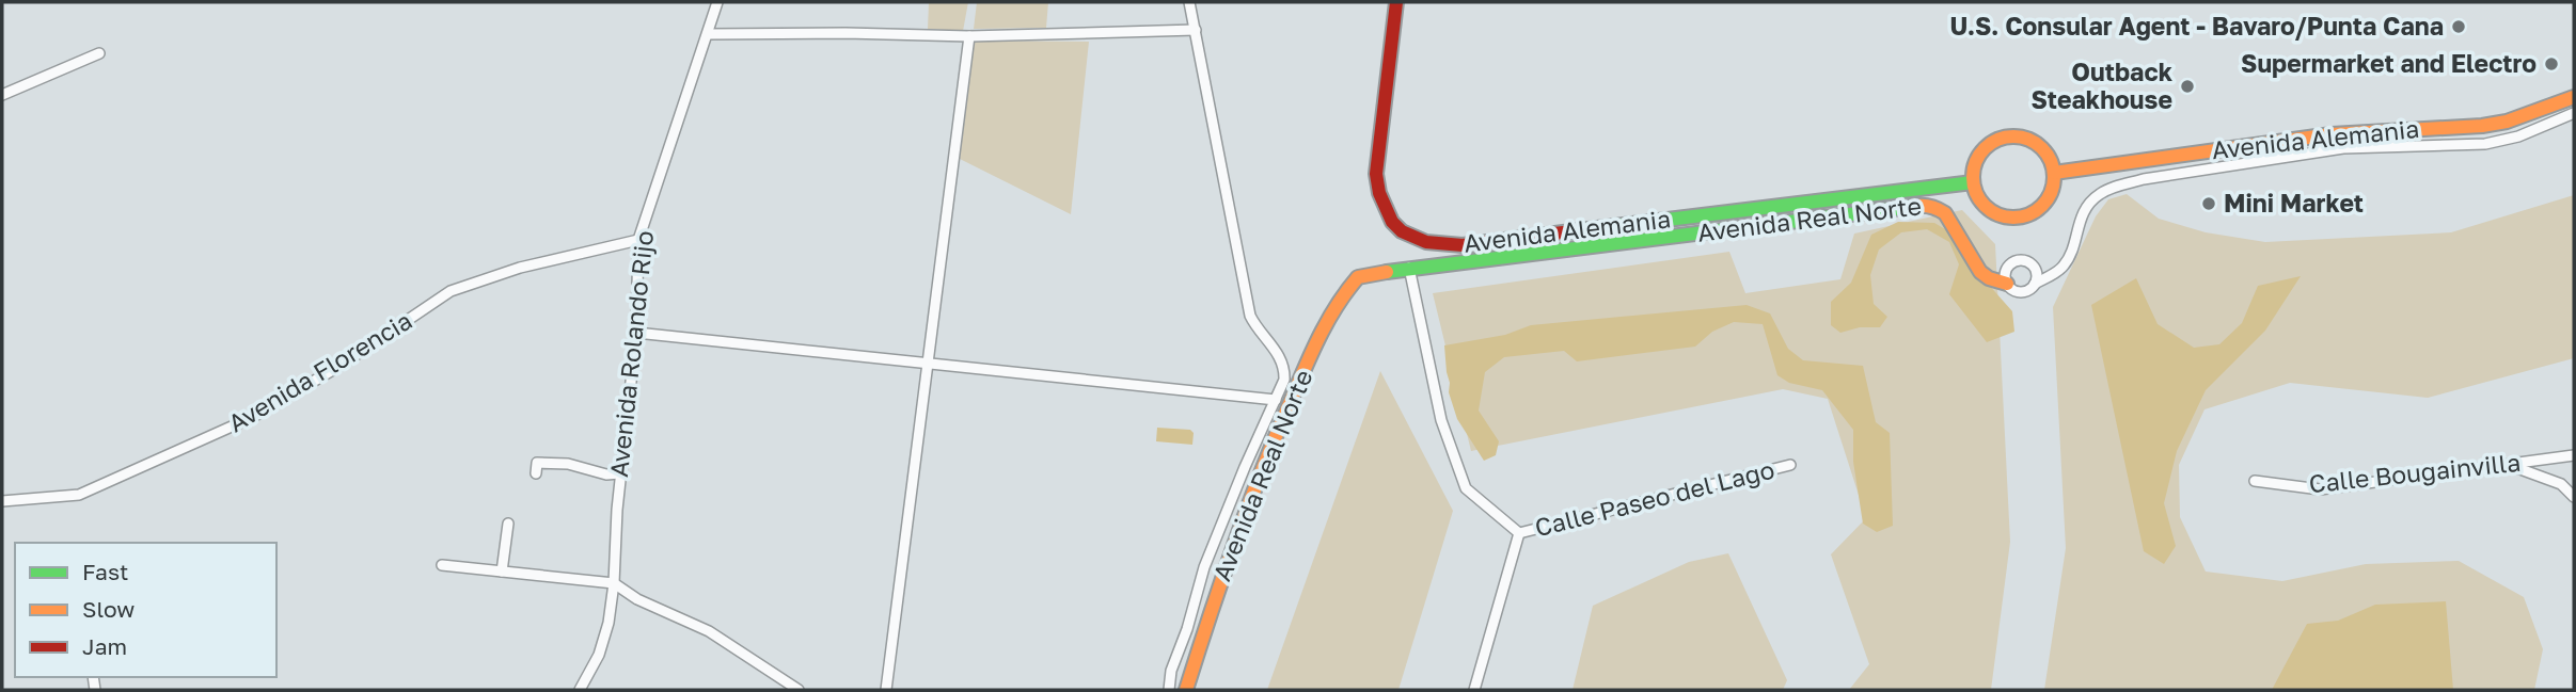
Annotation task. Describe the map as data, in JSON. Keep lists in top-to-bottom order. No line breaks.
{"streets":{"street":["Avenida Alemania","Avenida Real Norte","Avenida Rolando Rijo","Avenida Florencia","Calle Bougainvilla","Calle Paseo del Lago"]},"crossings":[["Avenida Rolando Rijo","Avenida Florencia"]],"places":["U.S. Consular Agent - Bavaro/Punta Cana","Supermarket and Electro","Outback Steakhouse","Mini Market"],"legend":["Fast","Slow","Jam"]}
